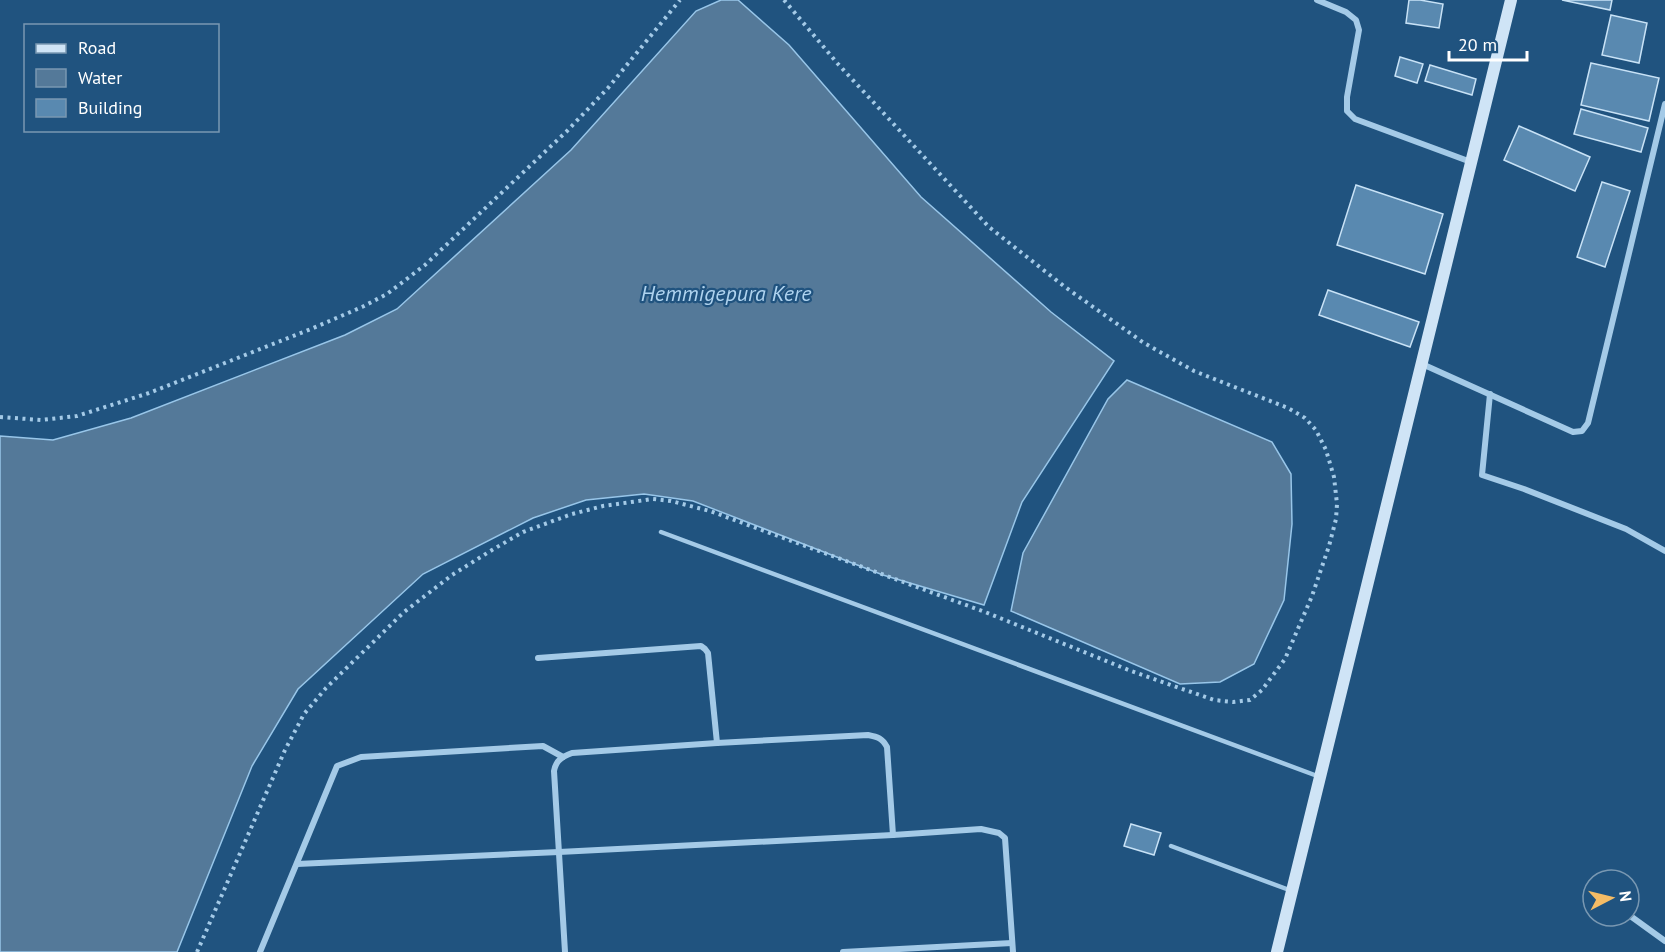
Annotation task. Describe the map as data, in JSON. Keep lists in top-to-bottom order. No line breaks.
{"water":["Hemmigepura Kere"],"legend":["Road","Water","Building"],"scale_bar":"20 m","north":"right"}
